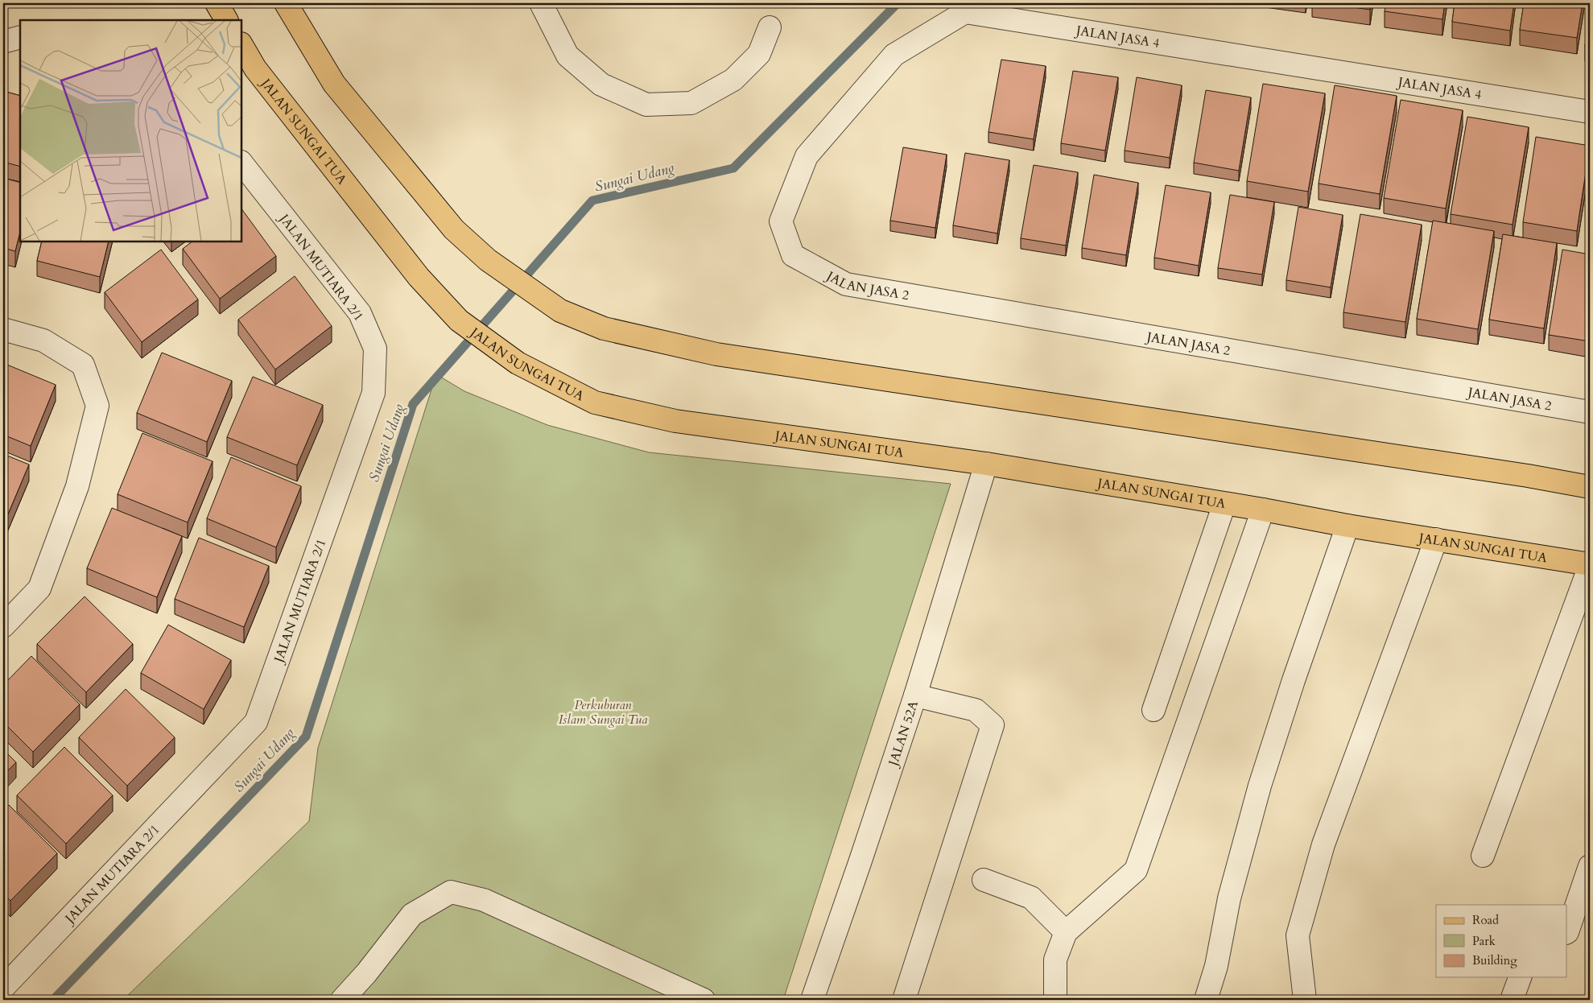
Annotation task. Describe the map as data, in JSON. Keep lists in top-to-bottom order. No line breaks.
{"streets":{"main road":["JALAN SUNGAI TUA"],"street":["JALAN JASA 4","JALAN MUTIARA 2/1","JALAN JASA 2","JALAN 52A"]},"crossings":[["JALAN JASA 4","JALAN JASA 2"],["JALAN SUNGAI TUA","JALAN 52A"]],"water":["Sungai Udang"],"parks":["Perkuburan Islam Sungai Tua"],"legend":["Road","Park","Building"]}
